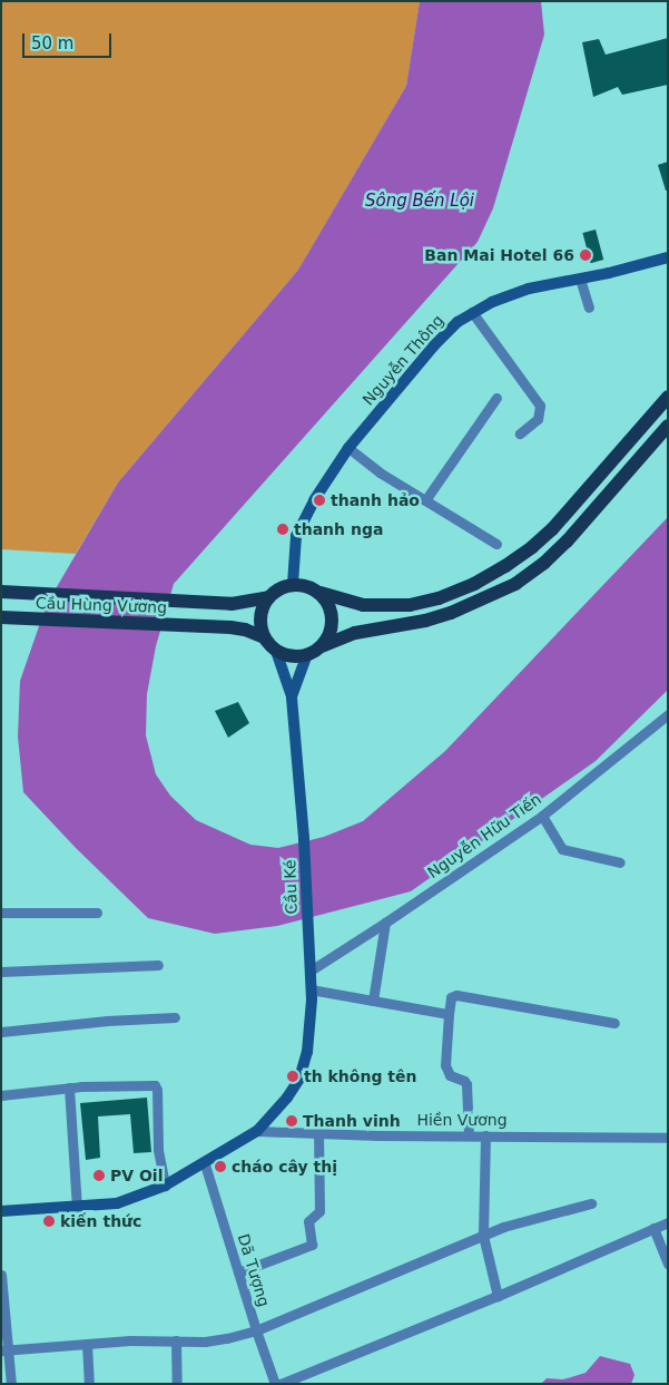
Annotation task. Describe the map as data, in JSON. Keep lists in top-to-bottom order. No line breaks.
{"streets":{"main road":["Nguyễn Thông","Cầu Hùng Vương","Cầu Ké"],"street":["Nguyễn Hữu Tiến","Hiền Vương","Dã Tượng"]},"crossings":[["Nguyễn Thông","Cầu Hùng Vương"],["Nguyễn Hữu Tiến","Cầu Ké"],["Cầu Ké","Hiền Vương"],["Cầu Ké","Dã Tượng"]],"water":["Sông Bến Lội"],"places":["Ban Mai Hotel 66","thanh hảo","thanh nga","th không tên","Thanh vinh","cháo cây thị","PV Oil","kiến thức"],"scale_bar":"50 m"}
